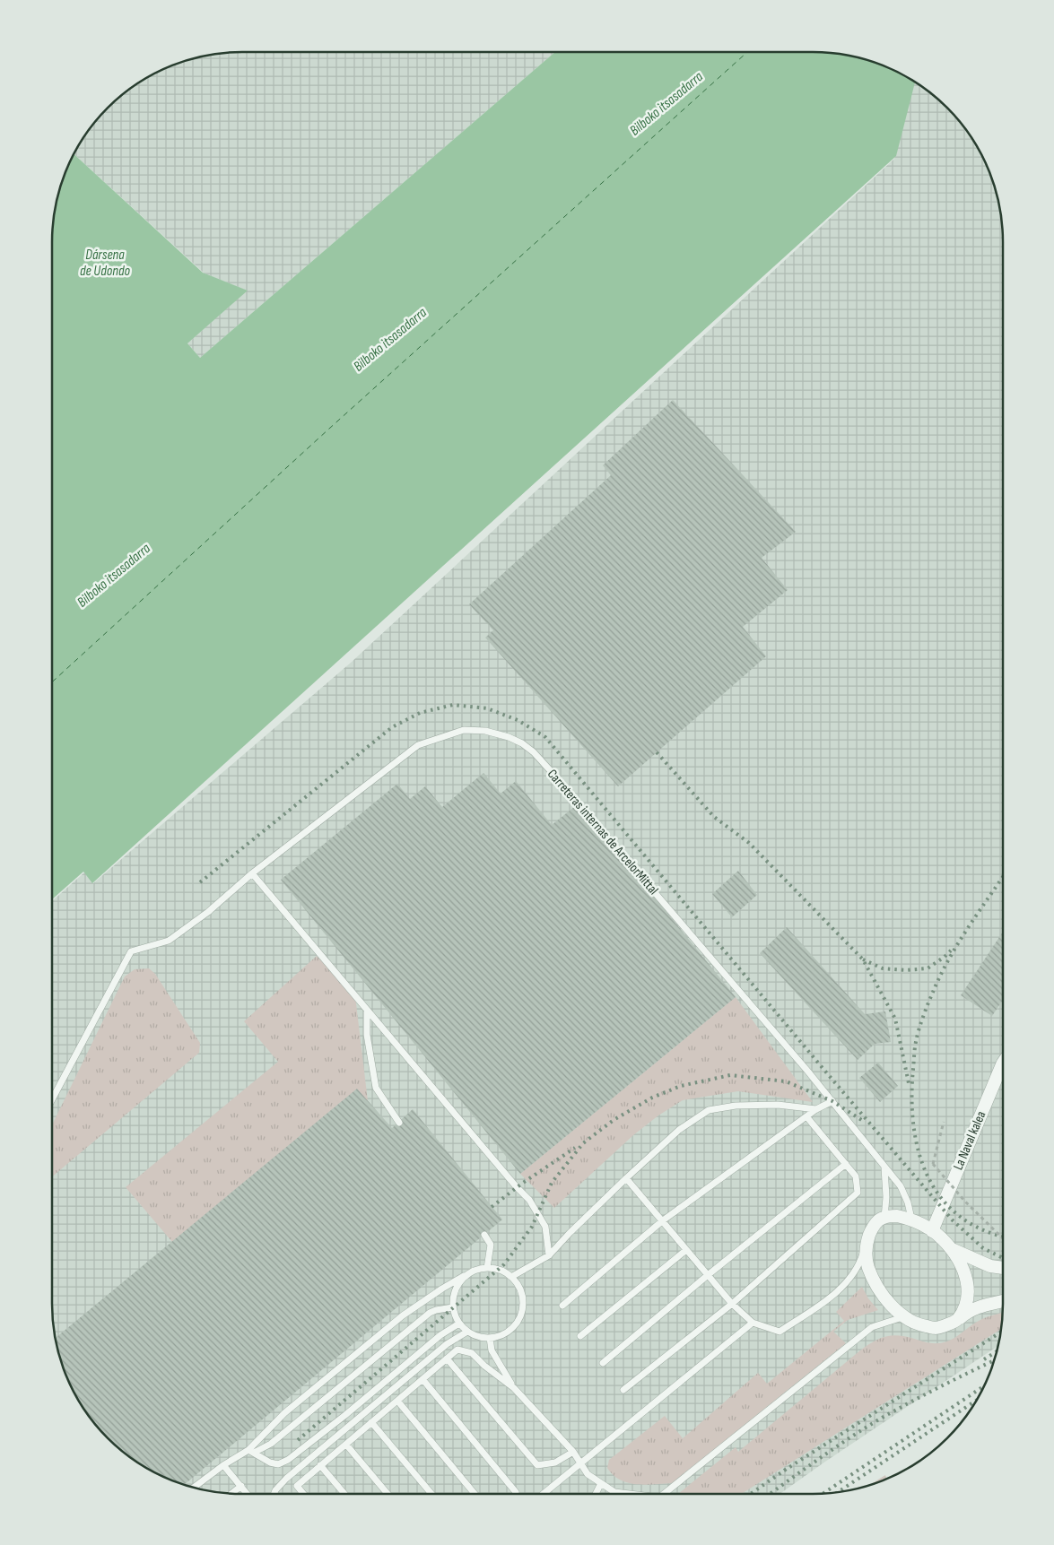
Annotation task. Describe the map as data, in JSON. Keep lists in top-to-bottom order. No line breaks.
{"streets":{"street":["La Naval kalea"],"lane":["Carreteras internas de ArcelorMittal"]},"crossings":[["Carreteras internas de ArcelorMittal","La Naval kalea"]],"water":["Bilboko itsasadarra","Dársena de Udondo"]}
